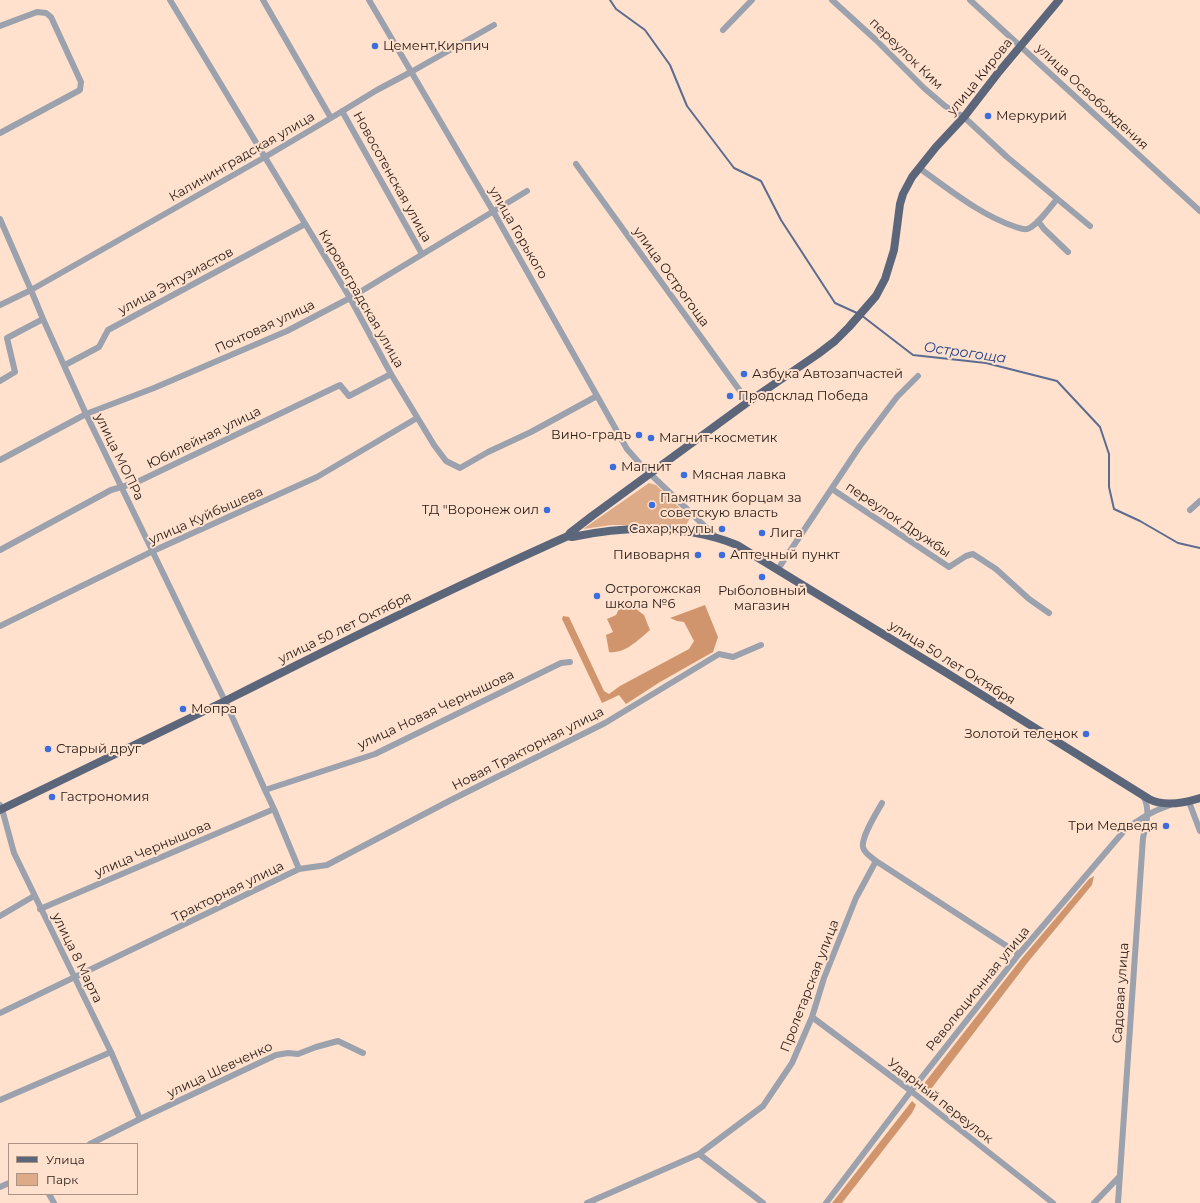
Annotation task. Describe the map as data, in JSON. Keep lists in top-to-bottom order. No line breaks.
{"streets":{"main road":["улица Кирова","улица 50 лет Октября"],"street":["переулок Ким","улица Освобождения","Калининградская улица","Новосотенская улица","улица Горького","улица Острогоща","улица Энтузиастов","Кировоградская улица","Почтовая улица","Юбилейная улица","улица МОПРа","улица Куйбышева","переулок Дружбы","улица Новая Чернышова","Новая Тракторная улица","улица Чернышова","Тракторная улица","улица 8 Марта","Пролетарская улица","Революционная улица","Садовая улица","улица Шевченко","Ударный переулок"]},"crossings":[["переулок Ким","улица Кирова"],["улица Кирова","улица Освобождения"],["улица Кирова","улица Горького"],["улица Кирова","улица Острогоща"],["улица Кирова","улица 50 лет Октября"],["Калининградская улица","Новосотенская улица"],["Калининградская улица","улица Горького"],["Калининградская улица","Кировоградская улица"],["Калининградская улица","улица МОПРа"],["Новосотенская улица","Почтовая улица"],["улица Горького","Кировоградская улица"],["улица Горького","Почтовая улица"],["улица Горького","улица 50 лет Октября"],["улица Энтузиастов","Кировоградская улица"],["улица Энтузиастов","улица МОПРа"],["Кировоградская улица","Почтовая улица"],["Кировоградская улица","Юбилейная улица"],["Кировоградская улица","улица Куйбышева"],["Почтовая улица","улица МОПРа"],["Юбилейная улица","улица МОПРа"],["улица МОПРа","улица Куйбышева"],["улица МОПРа","улица 50 лет Октября"],["улица МОПРа","Тракторная улица"],["переулок Дружбы","улица 50 лет Октября"],["улица 50 лет Октября","Тракторная улица"],["улица 50 лет Октября","улица 8 Марта"],["улица Новая Чернышова","Тракторная улица"],["Новая Тракторная улица","Тракторная улица"],["улица Чернышова","Тракторная улица"],["улица Чернышова","улица 8 Марта"],["Тракторная улица","улица 8 Марта"],["улица 8 Марта","улица Шевченко"],["Пролетарская улица","Ударный переулок"],["Революционная улица","Садовая улица"],["Революционная улица","Ударный переулок"]],"water":["Острогоща"],"places":["Цемент,Кирпич","Меркурий","Азбука Автозапчастей","Продсклад Победа","Вино-градъ","Магнит-косметик","Магнит","Мясная лавка","Памятник борцам за советскую власть","ТД \"Воронеж оил","Сахар,крупы","Лига","Пивоварня","Аптечный пункт","Рыболовный магазин","Острогожская школа №6","Мопра","Золотой теленок","Старый друг","Гастрономия","Три Медведя"],"legend":["Улица","Парк"]}
